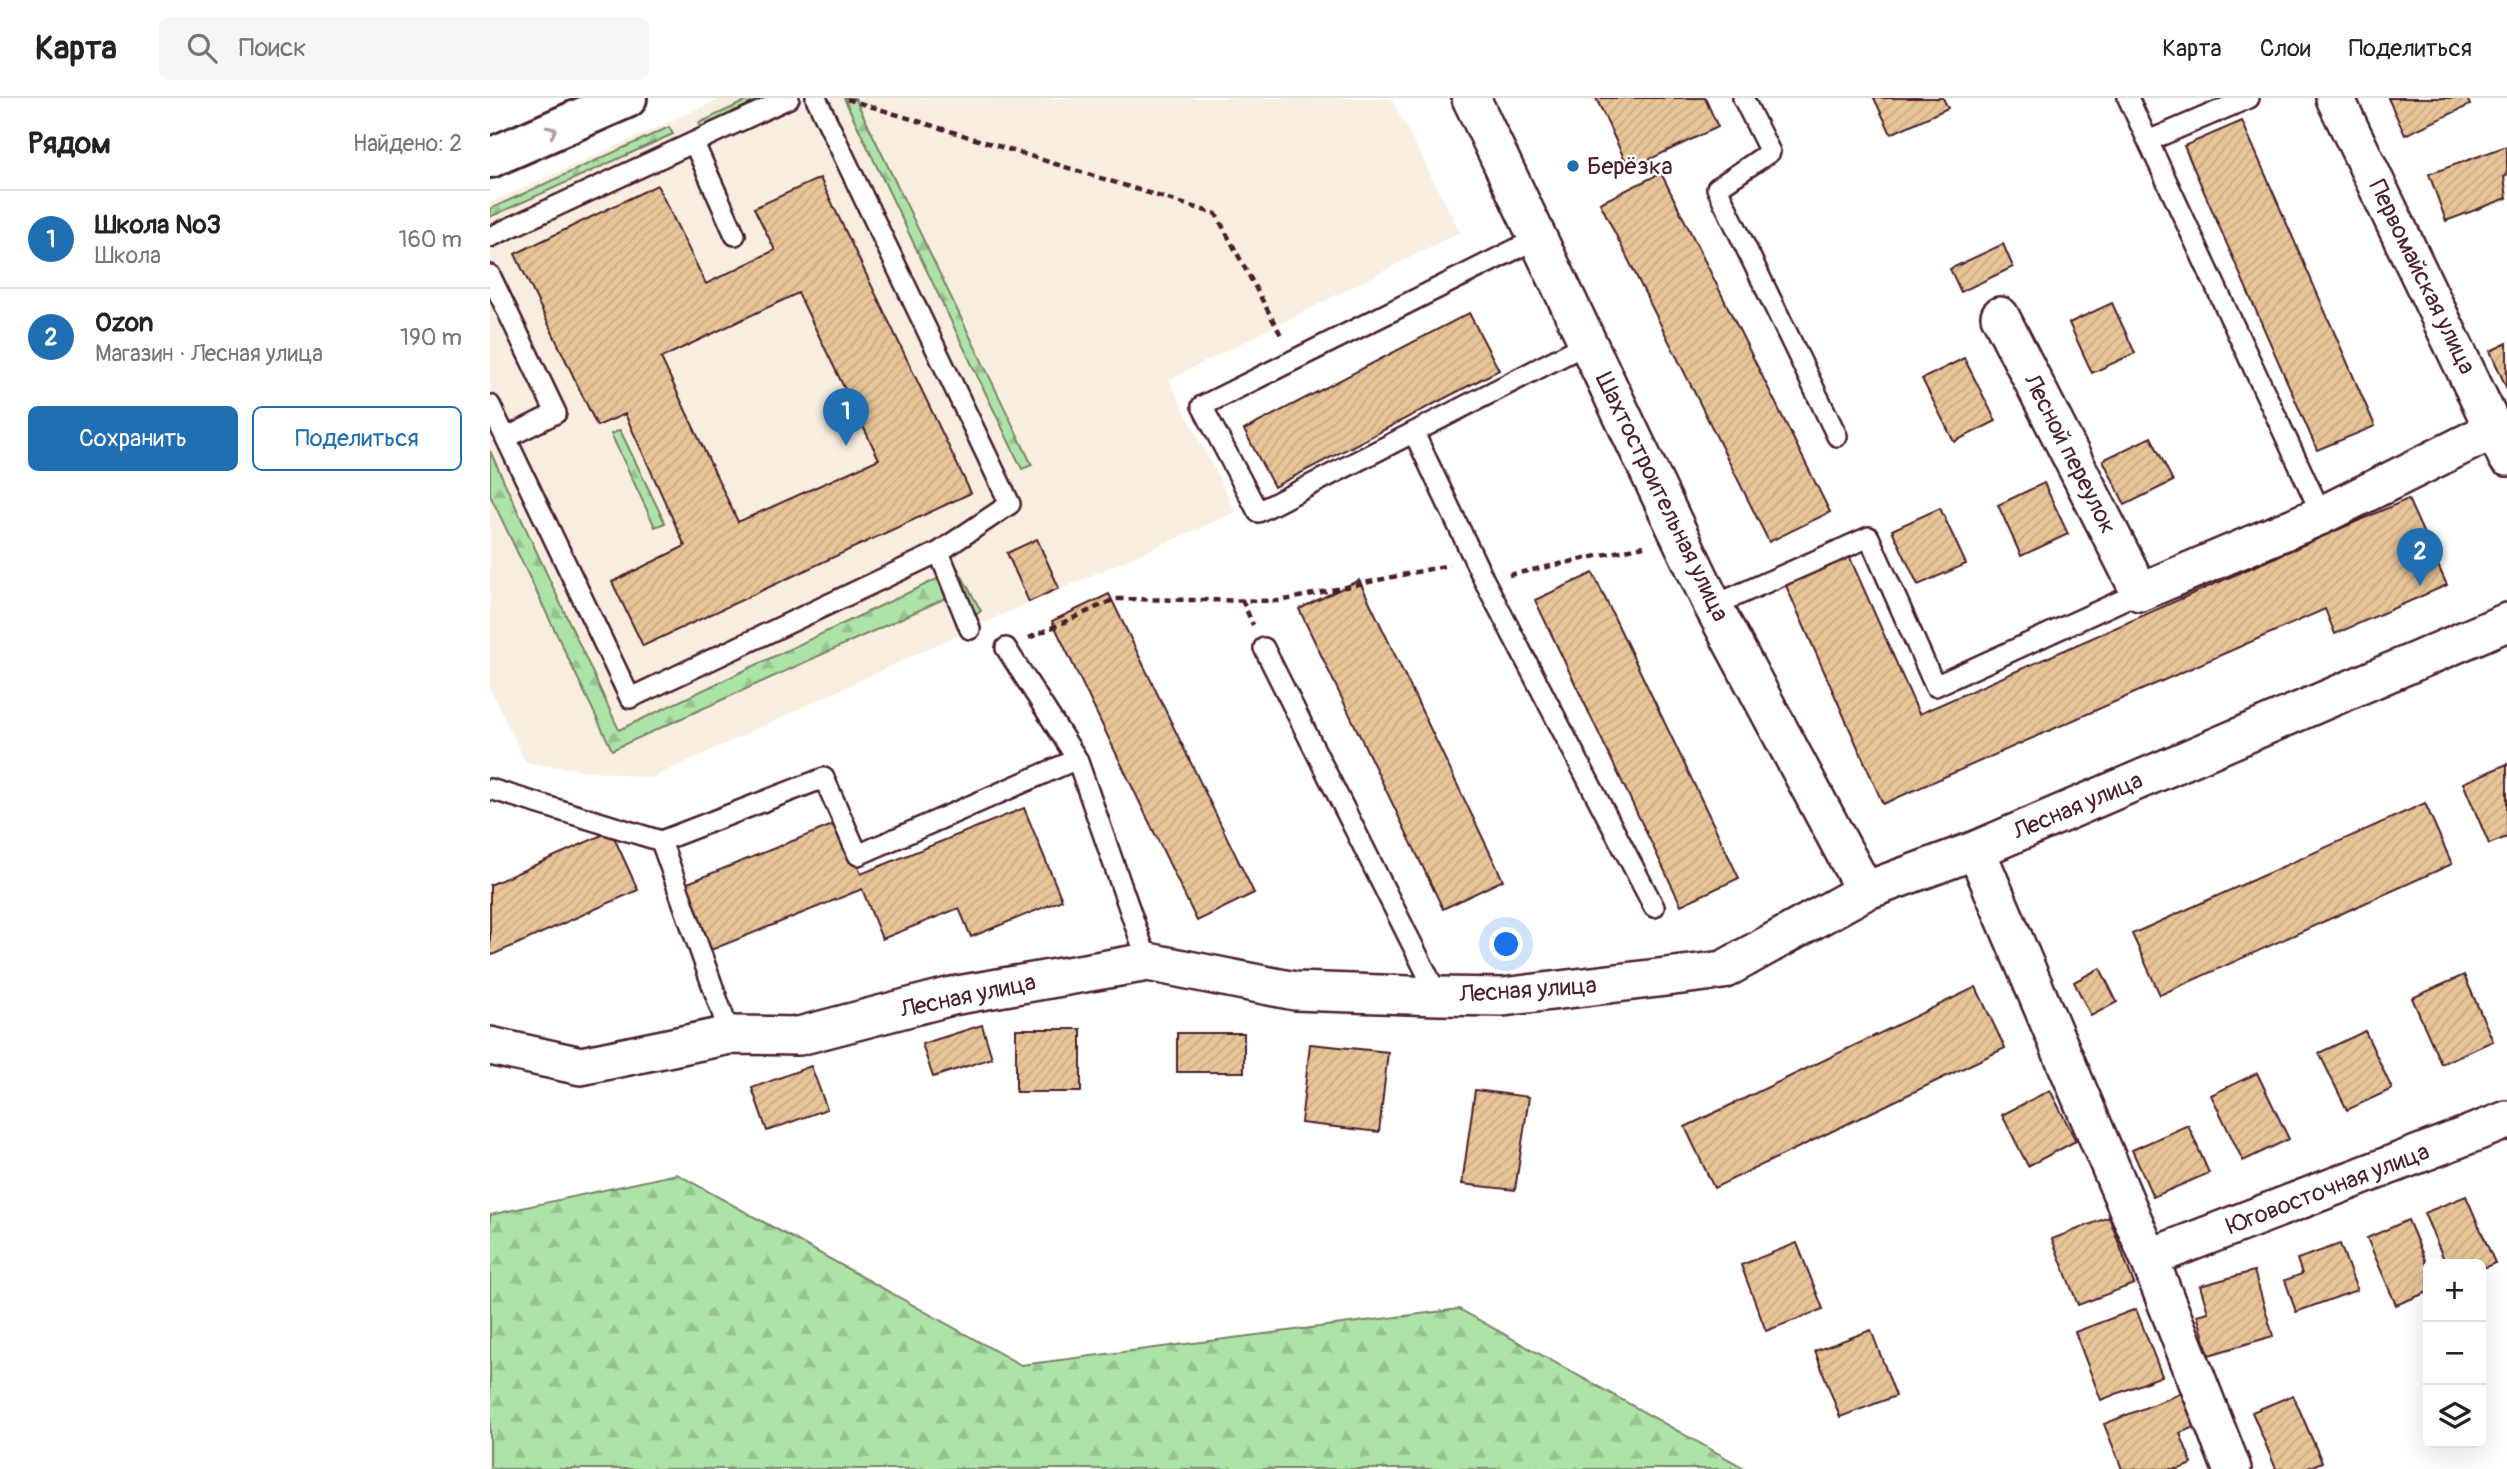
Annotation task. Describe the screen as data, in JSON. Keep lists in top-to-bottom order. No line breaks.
{"streets":{"street":["Первомайская улица","Лесной переулок","Шахтостроительная улица","Лесная улица","Юговосточная улица"]},"crossings":[["Шахтостроительная улица","Лесная улица"]],"places":["Берёзка"],"page":{"header":"Карта","search":"Поиск","nav":["Карта","Слои","Поделиться"],"heading":["Рядом","Найдено: 2"],"list":[{"mark":"1","name":"Школа №3","note":"Школа","value":"160 m"},{"mark":"2","name":"Ozon","note":"Магазин · Лесная улица","value":"190 m"}],"buttons":["Сохранить","Поделиться"],"pins":["1","2"],"map_buttons":["+","−"]}}
